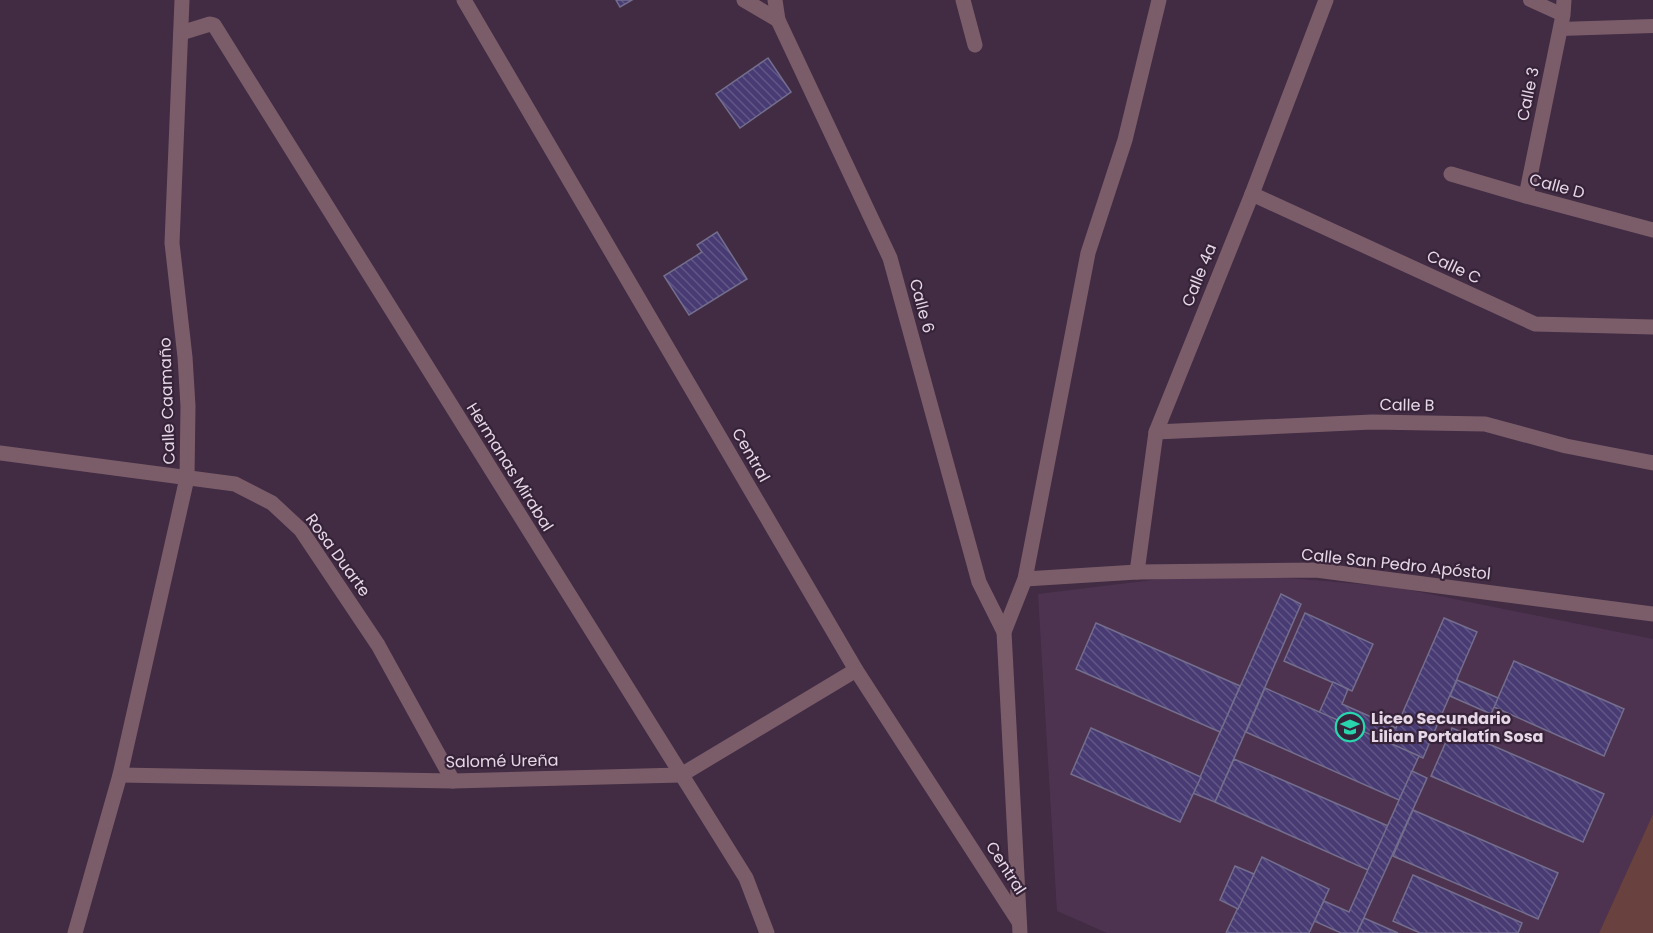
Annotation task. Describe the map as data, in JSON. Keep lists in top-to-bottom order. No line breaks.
{"streets":{"street":["Calle 3","Calle D","Calle C","Calle 4a","Calle 6","Calle Caamaño","Calle B","Central","Hermanas Mirabal","Rosa Duarte","Calle San Pedro Apóstol","Salomé Ureña"]},"crossings":[["Calle 3","Calle D"],["Calle C","Calle 4a"],["Calle 4a","Calle B"],["Calle 4a","Calle San Pedro Apóstol"],["Calle Caamaño","Hermanas Mirabal"],["Calle Caamaño","Rosa Duarte"],["Calle Caamaño","Salomé Ureña"],["Central","Salomé Ureña"],["Hermanas Mirabal","Salomé Ureña"],["Rosa Duarte","Salomé Ureña"]],"places":{"school or university":["Liceo Secundario Lilian Portalatín Sosa"]}}
